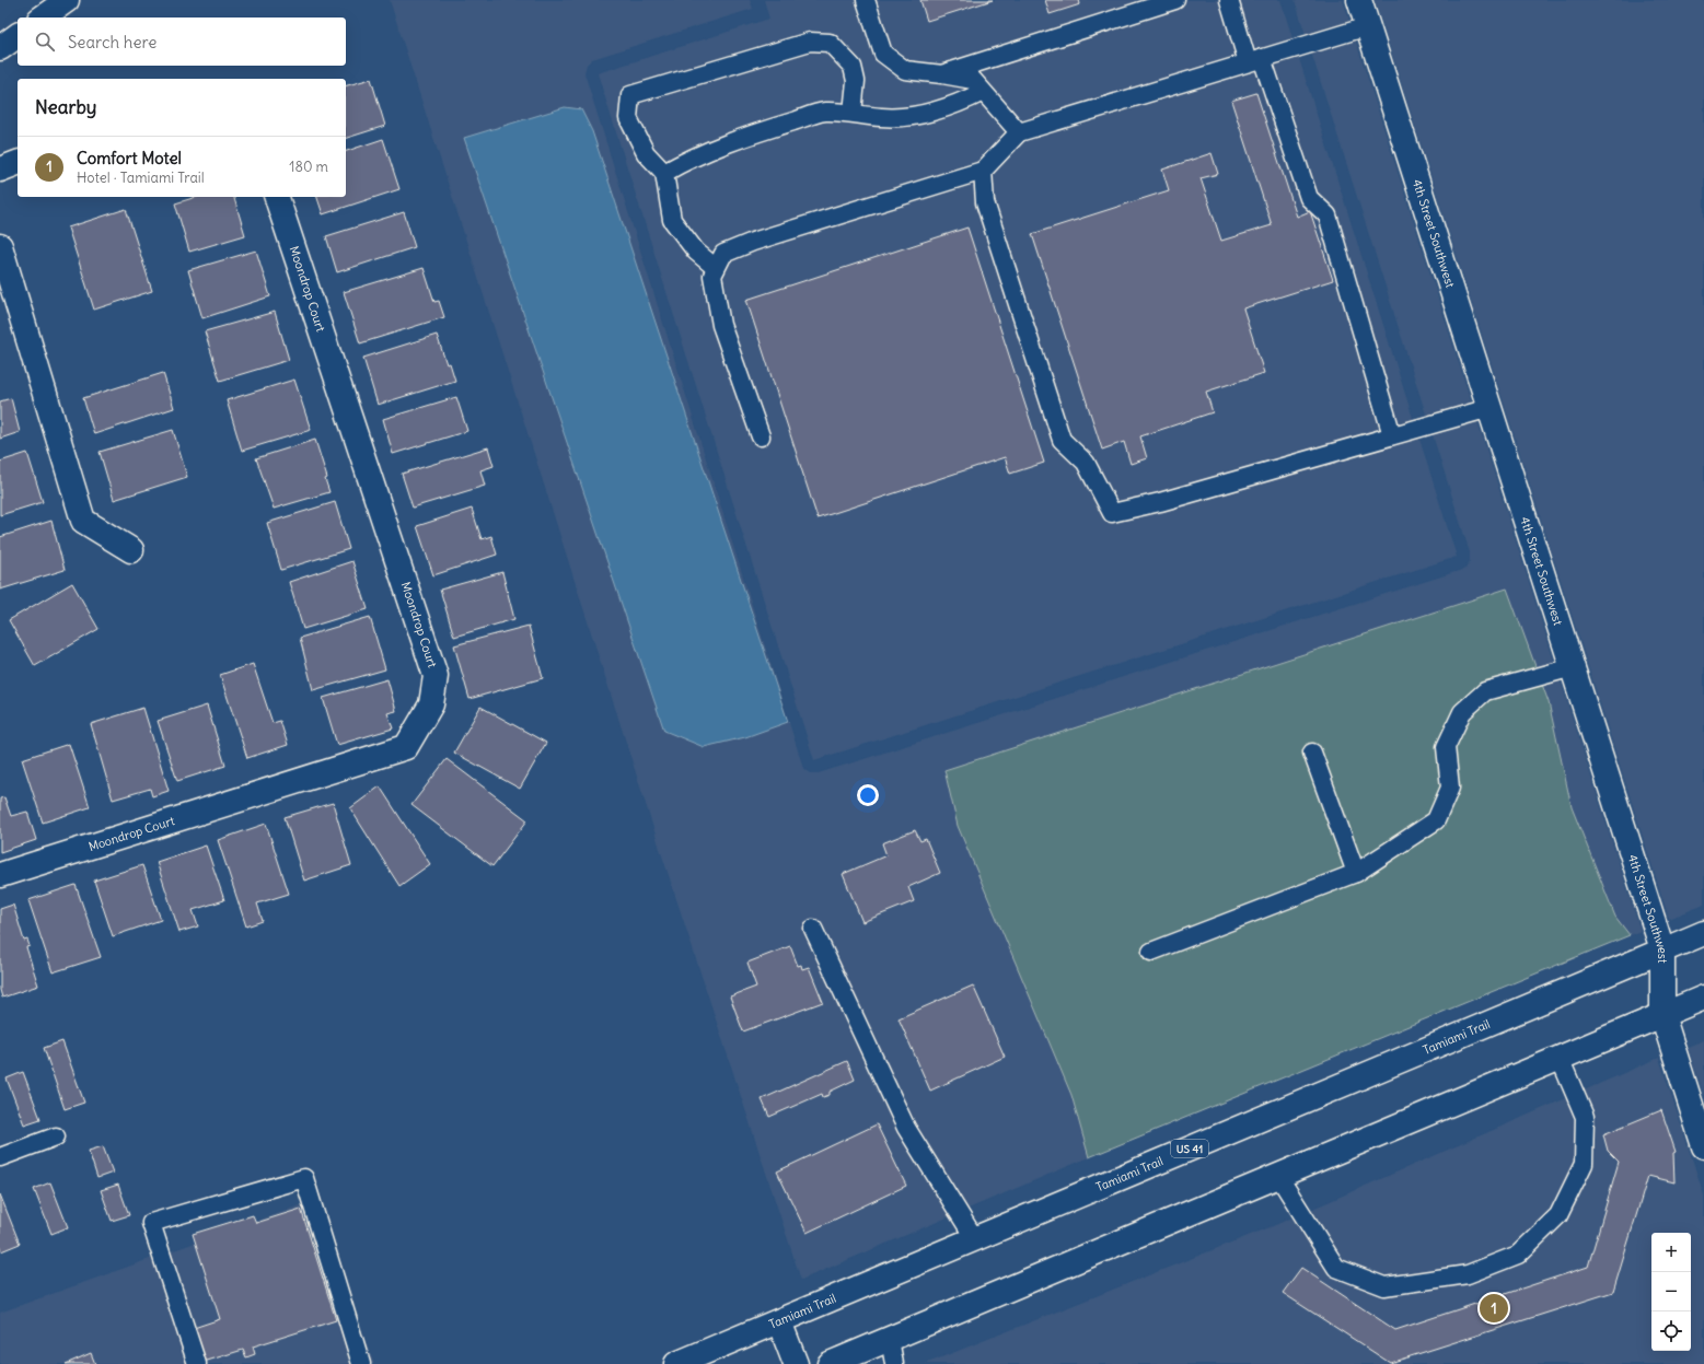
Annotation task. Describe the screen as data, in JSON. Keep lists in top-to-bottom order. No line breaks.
{"streets":{"street":["4th Street Southwest","Moondrop Court","Tamiami Trail","US 41"]},"crossings":[["4th Street Southwest","Tamiami Trail"]],"page":{"search":"Search here","heading":"Nearby","list":[{"mark":"1","name":"Comfort Motel","note":"Hotel · Tamiami Trail","value":"180 m"}],"map_buttons":["+","−"],"pins":"1"}}
